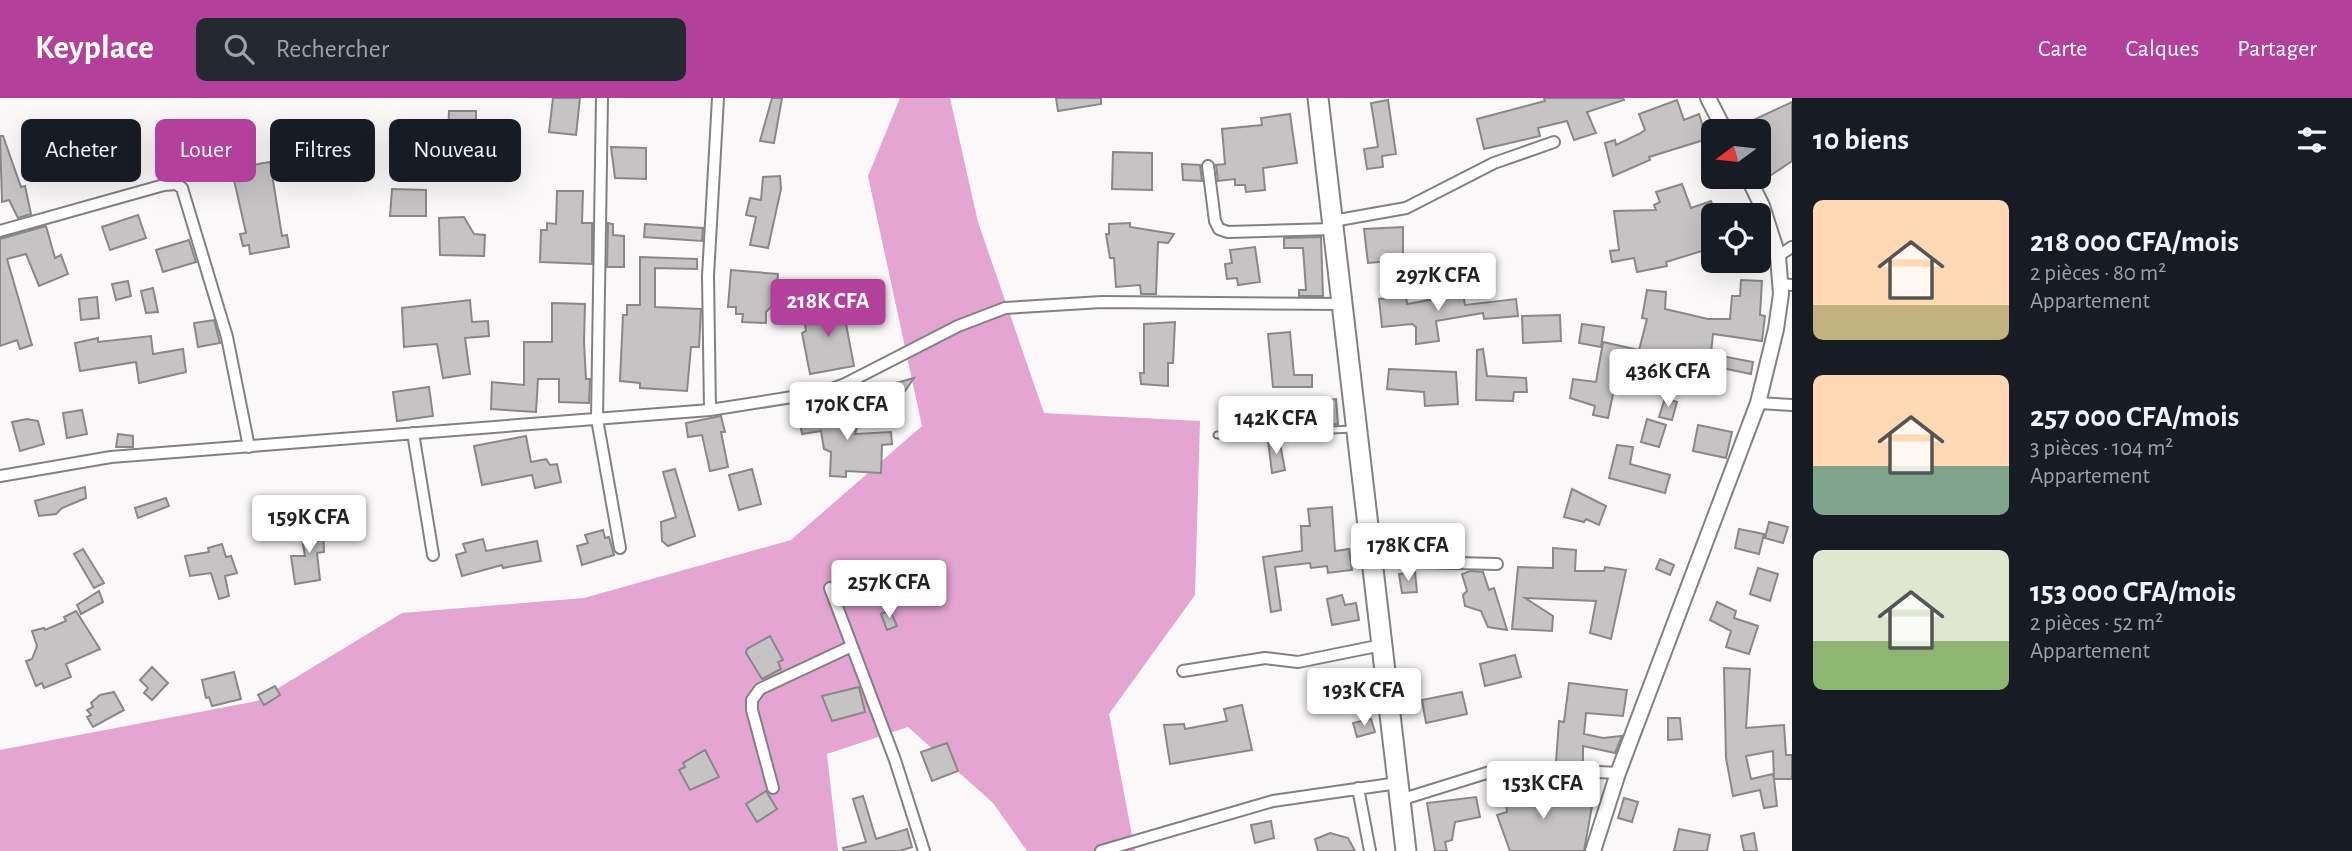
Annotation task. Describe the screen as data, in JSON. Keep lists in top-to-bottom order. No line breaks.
{"north":"left","page":{"header":"Keyplace","search":"Rechercher","nav":["Carte","Calques","Partager"],"heading":"10 biens","chip":["Acheter","Louer","Filtres","Nouveau"],"list":[{"name":"218 000 CFA/mois","note":"2 pièces · 80 m² · Appartement"},{"name":"257 000 CFA/mois","note":"3 pièces · 104 m² · Appartement"},{"name":"153 000 CFA/mois","note":"2 pièces · 52 m² · Appartement"}],"price":["297K CFA","218K CFA","436K CFA","170K CFA","142K CFA","159K CFA","178K CFA","257K CFA","193K CFA","153K CFA"]}}
